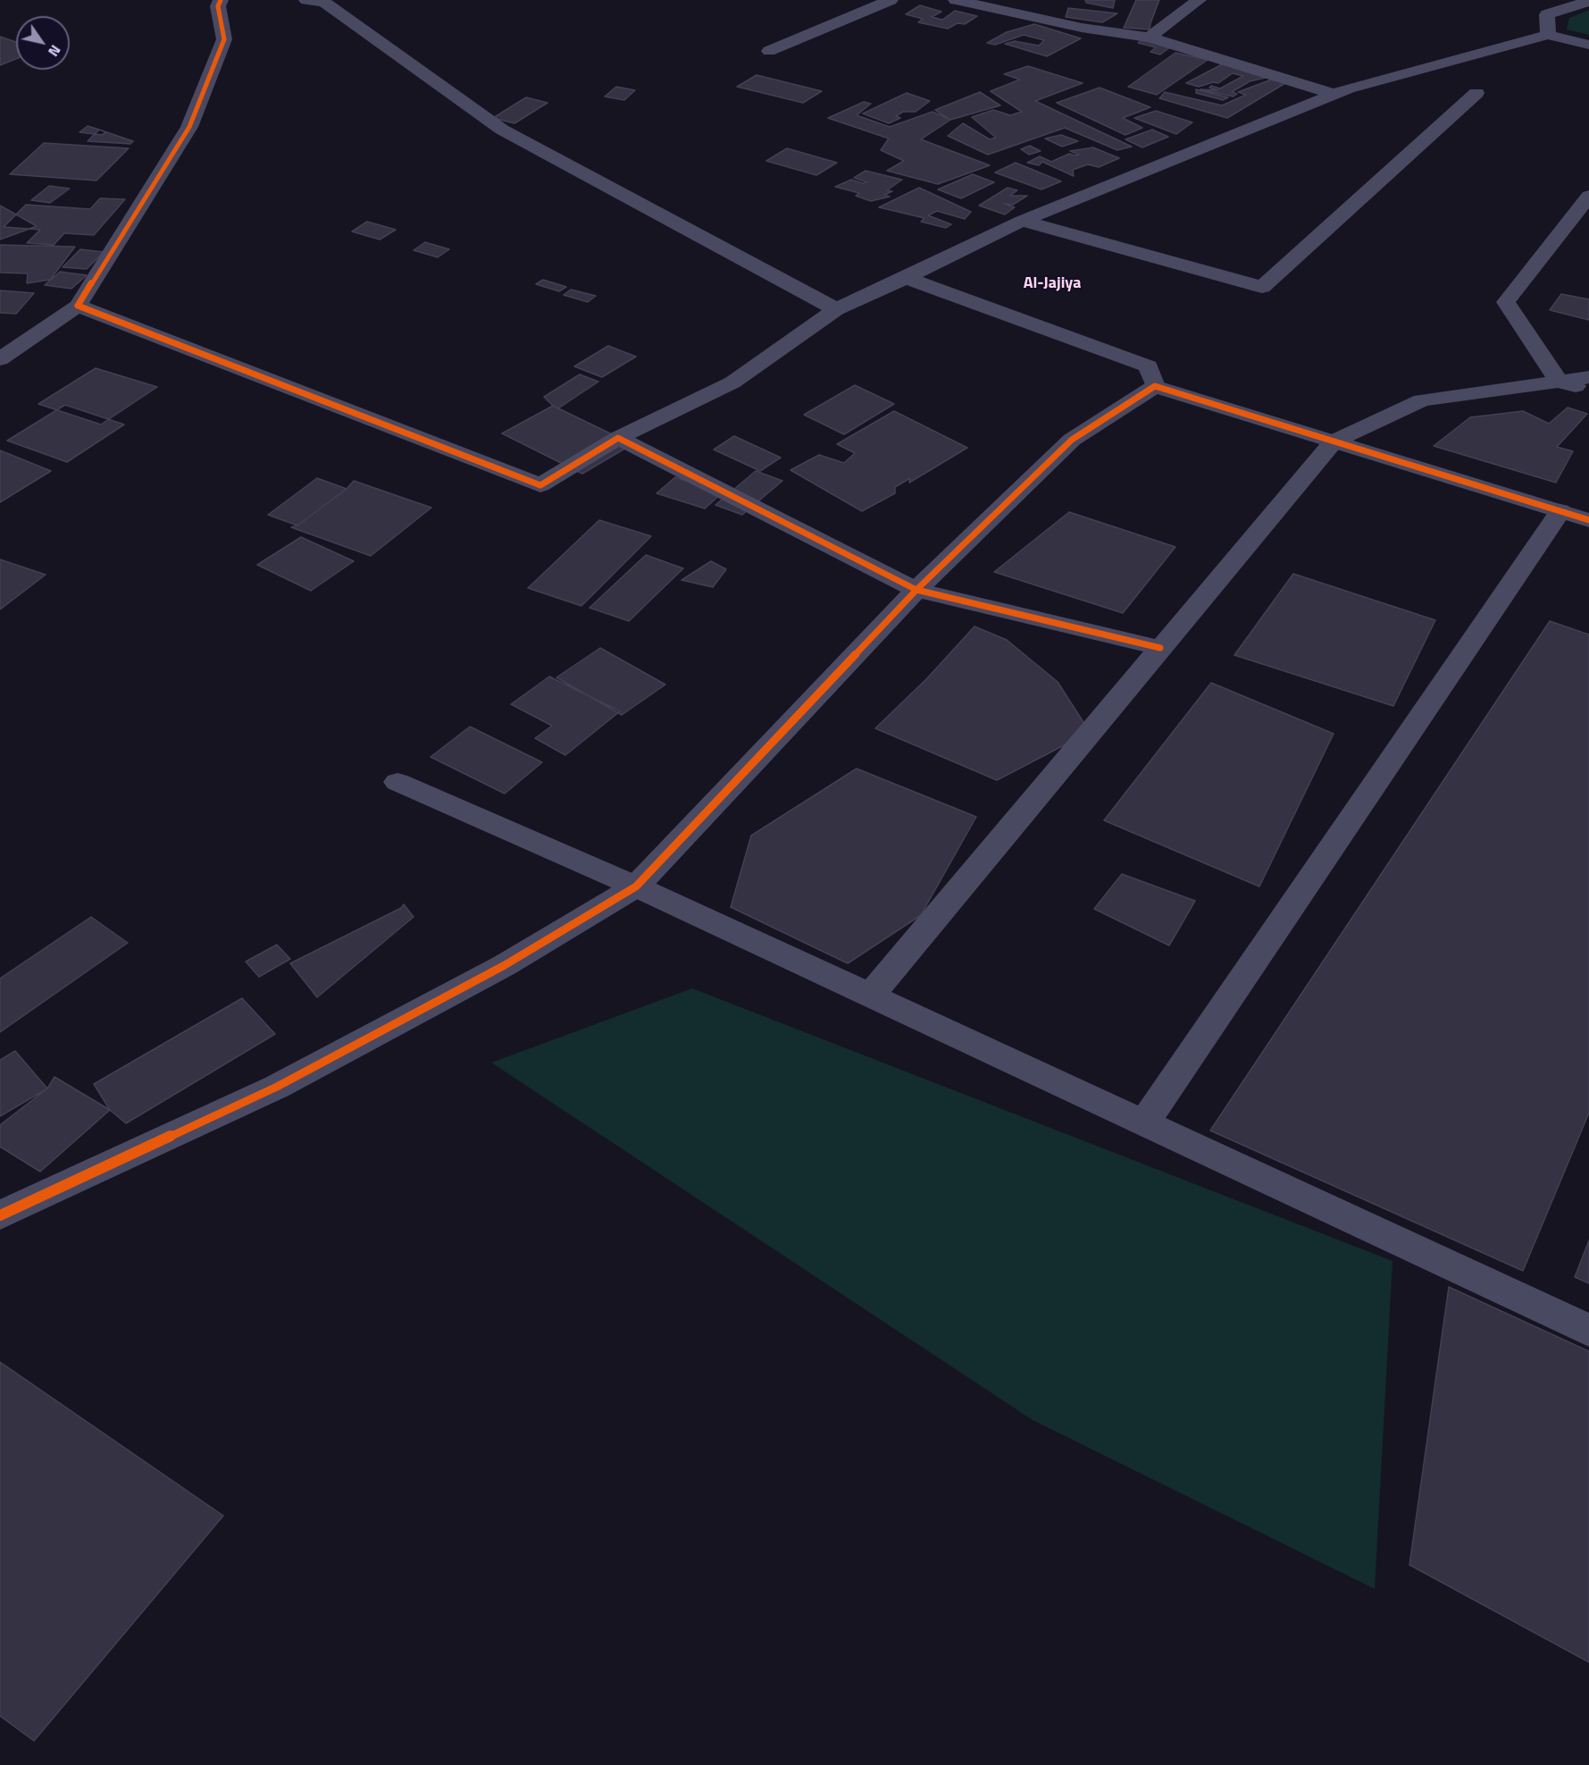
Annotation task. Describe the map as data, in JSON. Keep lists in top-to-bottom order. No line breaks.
{"districts":["Al-Jajiya"],"north":"bottom right"}
